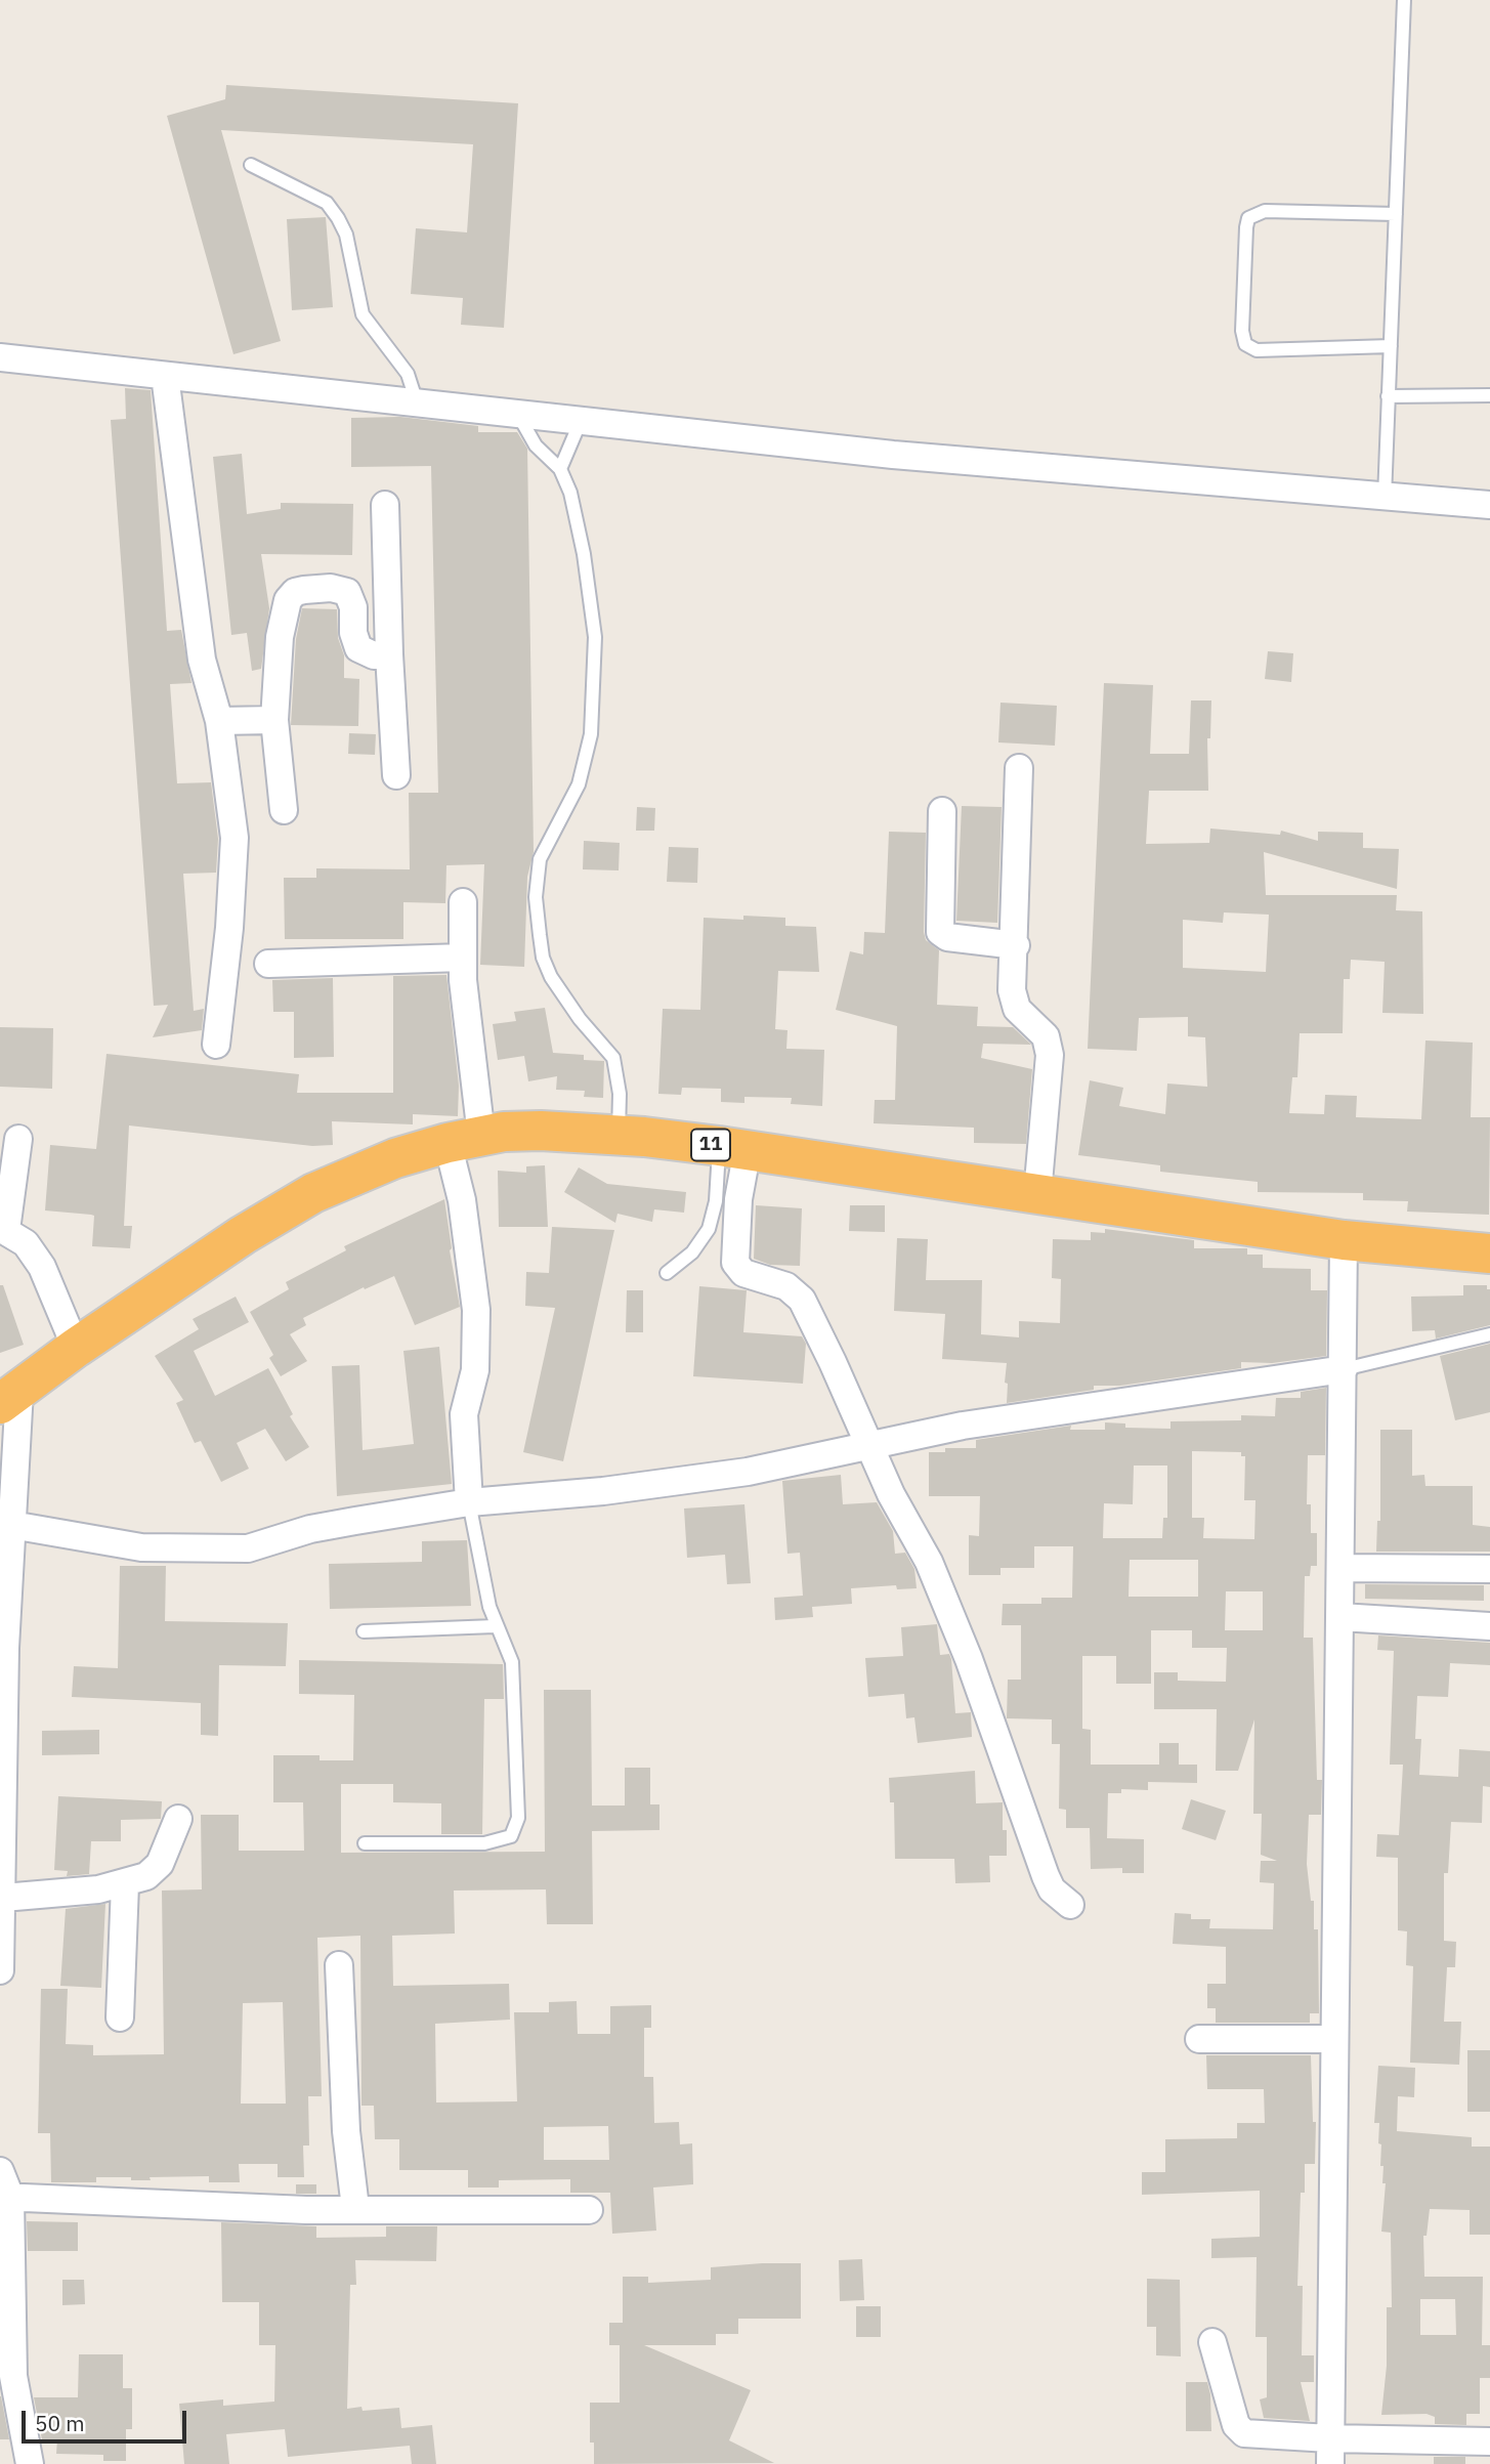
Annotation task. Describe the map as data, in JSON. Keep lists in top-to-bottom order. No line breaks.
{"streets":{"highway":["11"]},"scale_bar":"50 m"}
